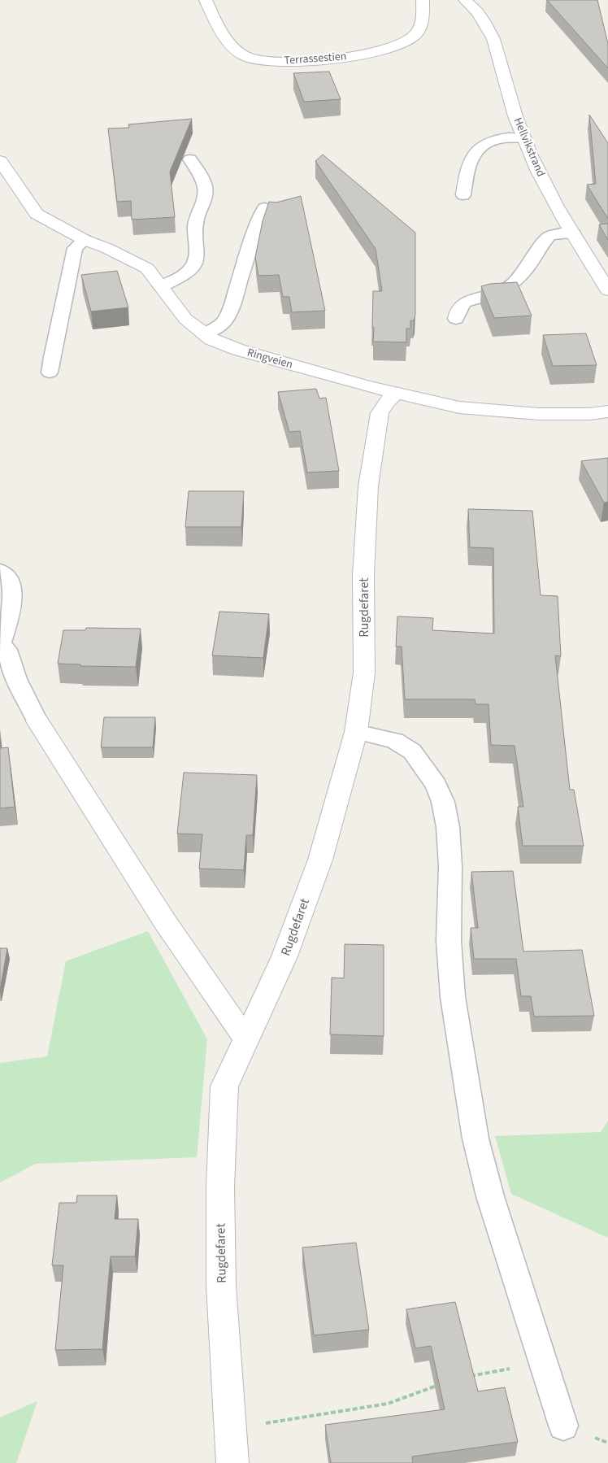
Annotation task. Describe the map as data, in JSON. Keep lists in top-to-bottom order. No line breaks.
{"streets":{"street":["Terrassestien","Hellvikstrand","Ringveien","Rugdefaret"]},"crossings":[["Ringveien","Rugdefaret"]]}
